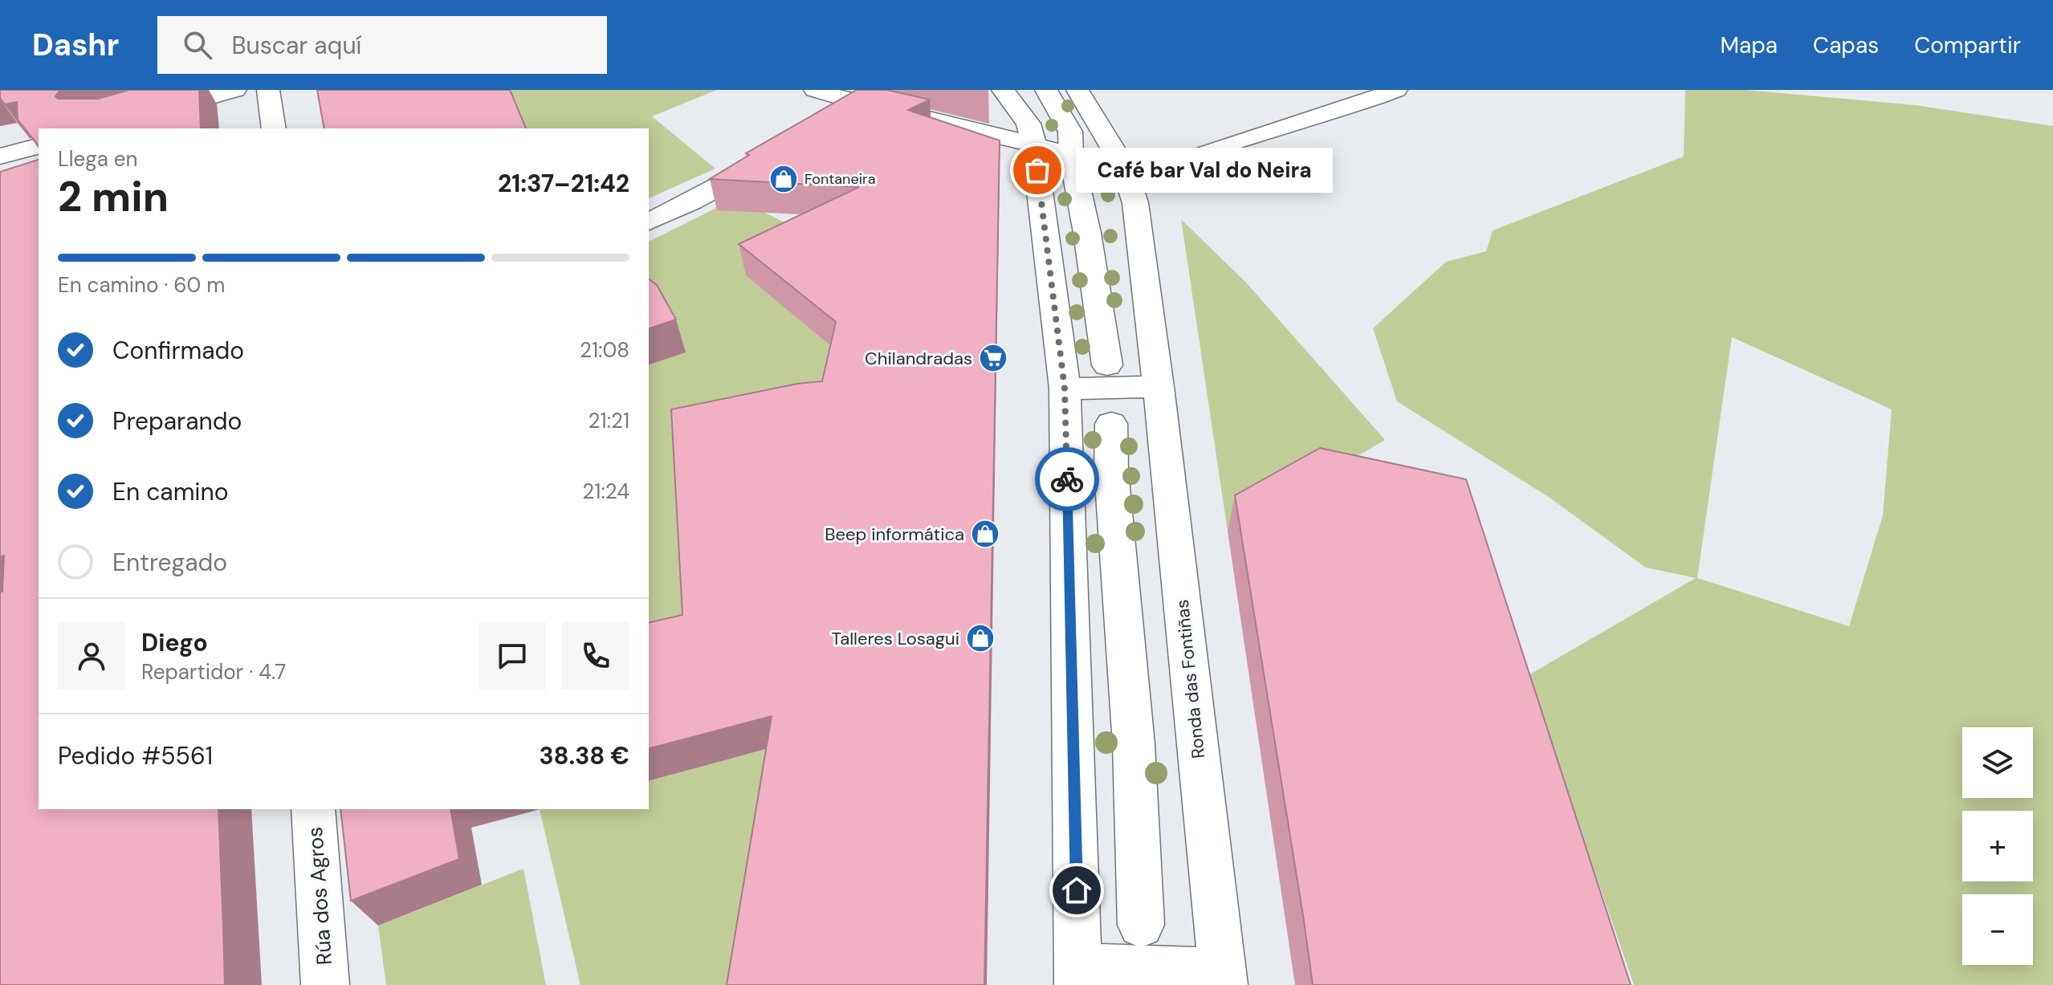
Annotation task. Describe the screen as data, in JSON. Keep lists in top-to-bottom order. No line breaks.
{"streets":{"street":["Ronda das Fontiñas","Rúa dos Agros"]},"places":{"other":["Café bar Val do Neira"],"shop":["Fontaneira","Beep informática","Talleres Losagui"],"supermarket":["Chilandradas"]},"page":{"header":"Dashr","search":"Buscar aquí","nav":["Mapa","Capas","Compartir"],"heading":["2 min","Llega en","21:37–21:42"],"panel":["Diego","Repartidor · 4.7","Pedido #5561","38.38 €"],"bubble":"Café bar Val do Neira","bar":"En camino · 60 m","list":[["Confirmado","21:08"],["Preparando","21:21"],["En camino","21:24"],"Entregado"],"map_buttons":["+","−"]}}
